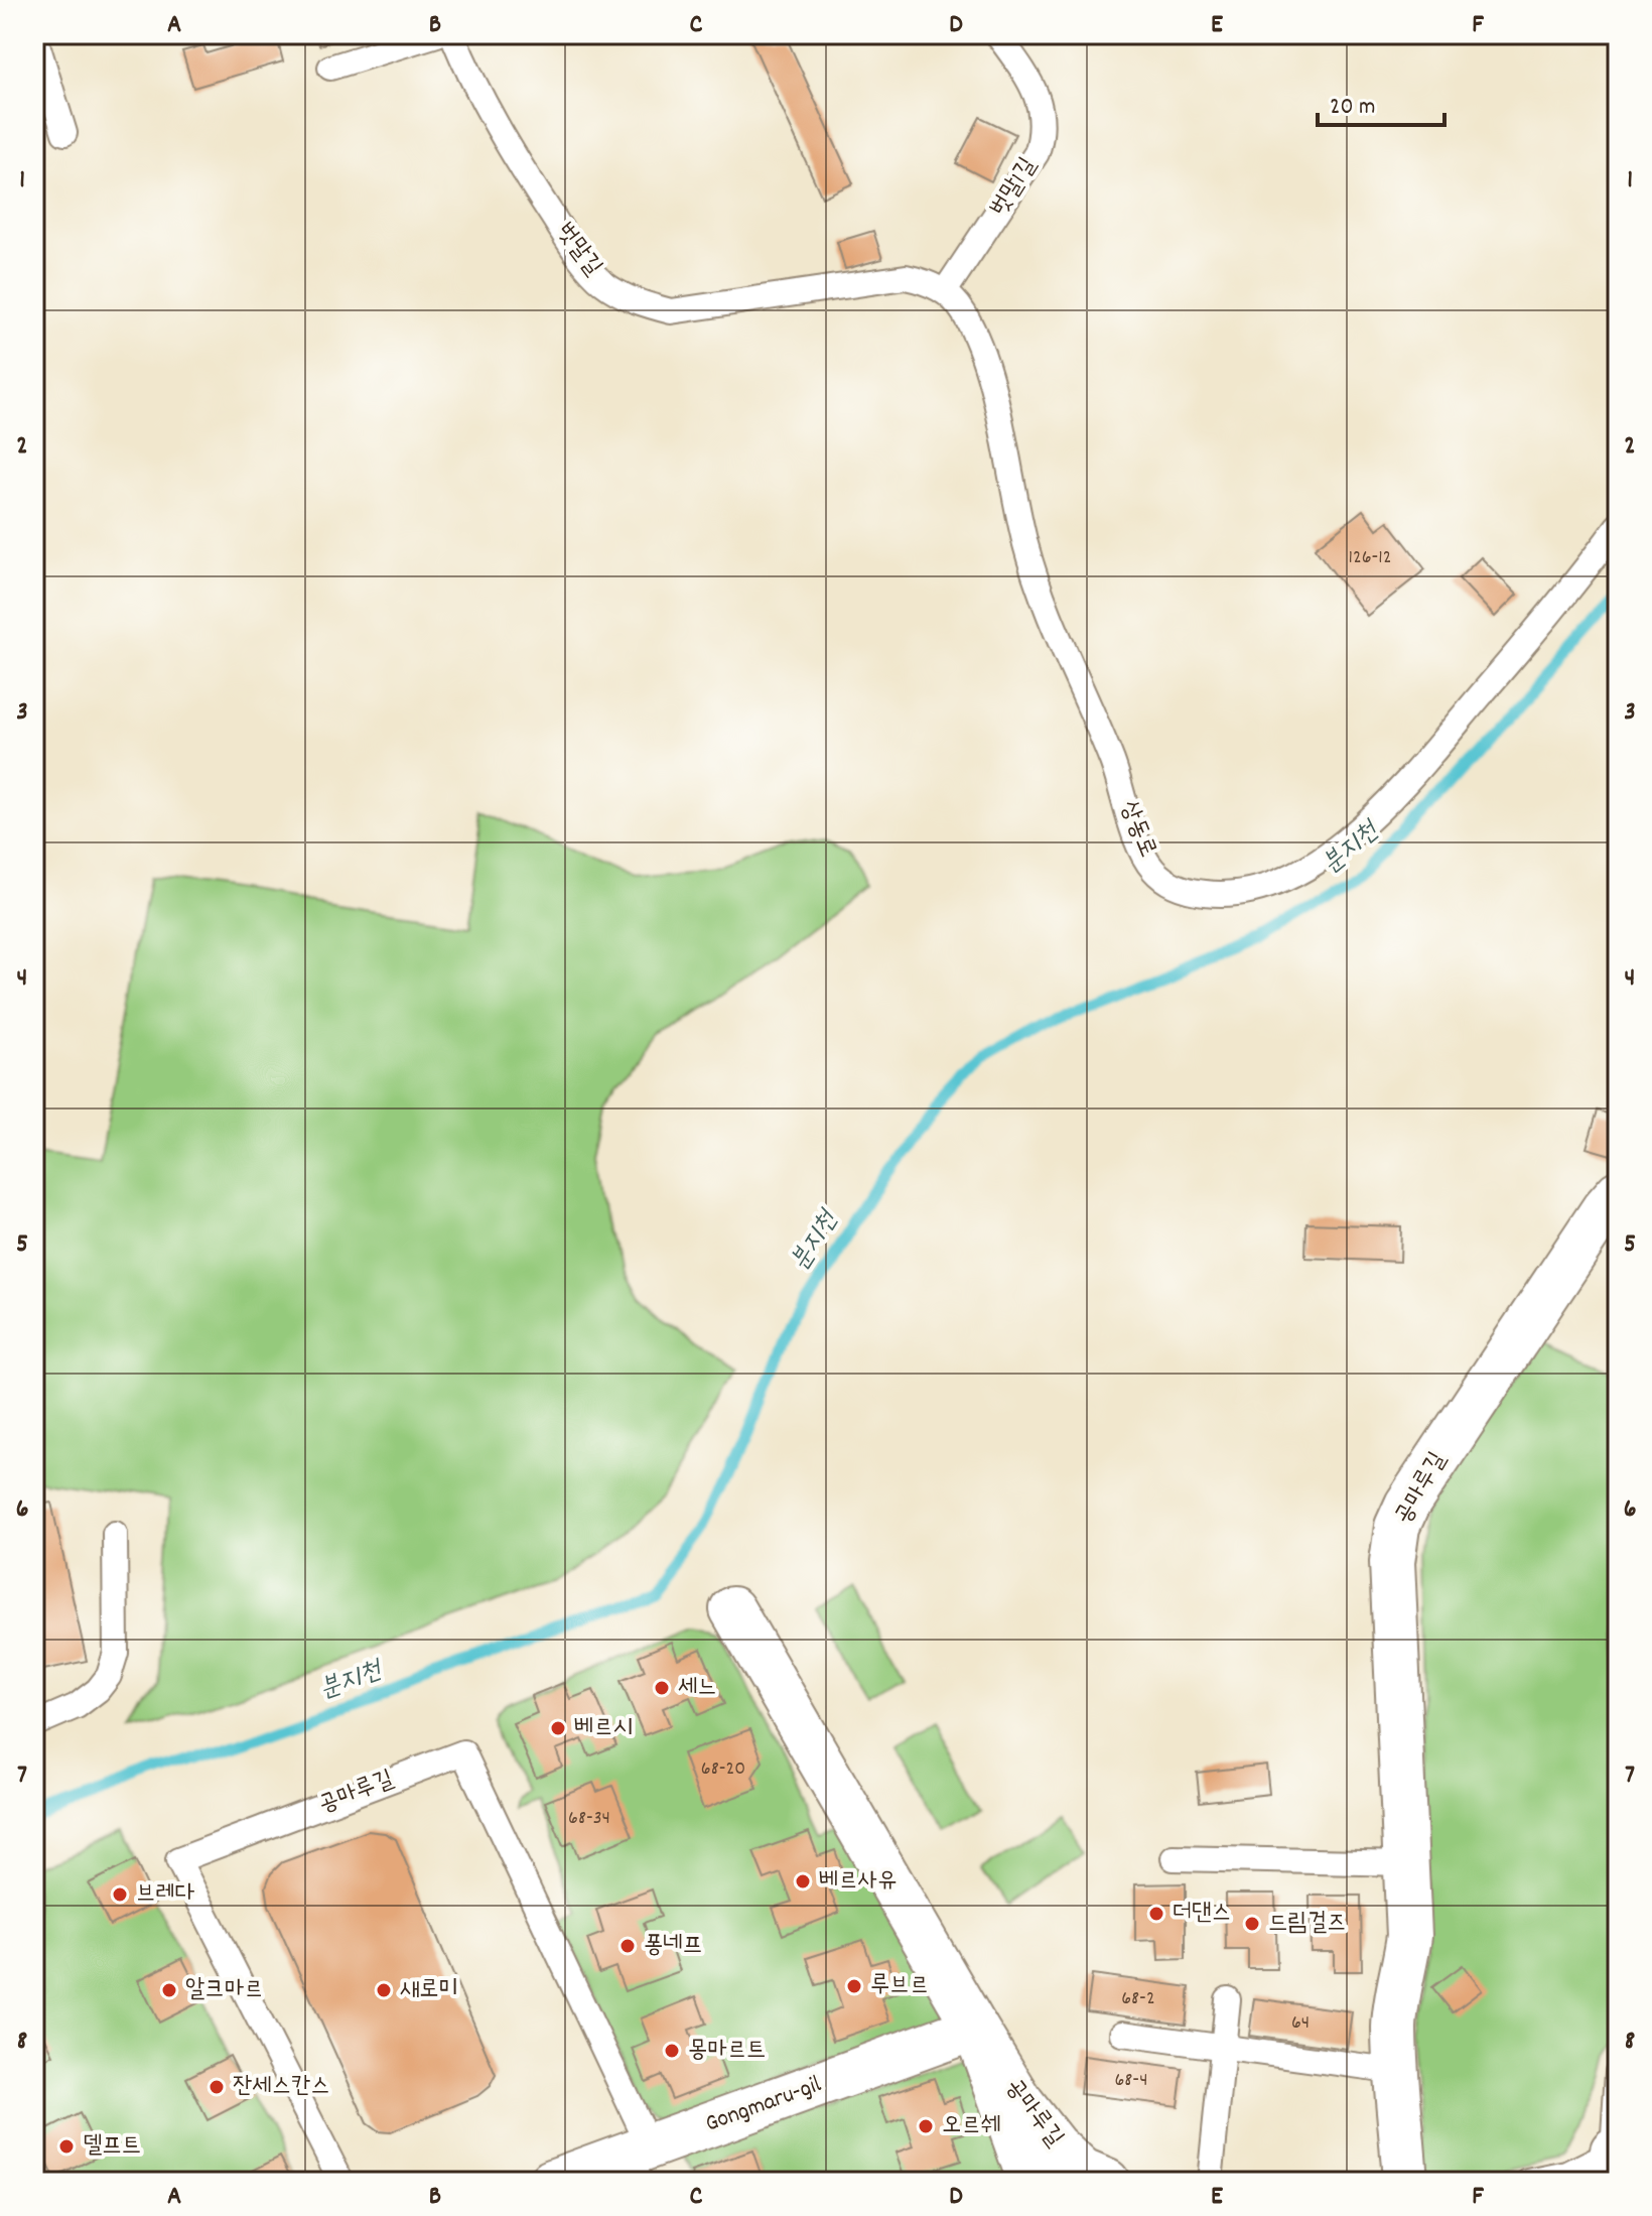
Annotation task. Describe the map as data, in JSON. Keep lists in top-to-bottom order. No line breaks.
{"streets":{"street":["공마루길","Gongmaru-gil"],"lane":["벗말1길","벗말길","상동로"]},"crossings":[["벗말1길","벗말길"],["벗말1길","상동로"],["벗말길","상동로"],["공마루길","Gongmaru-gil"]],"water":["분지천"],"places":["세느","베르시","베르사유","브레다","더댄스","드림걸즈","퐁네프","루브르","알크마르","새로미","몽마르트","잔세스칸스","오르쉐","델프트"],"house_numbers":["126-12","68-20","68-34","68-2","64","68-4"],"scale_bar":"20 m","grid":{"columns":["A","B","C","D","E","F"],"rows":["1","2","3","4","5","6","7","8"]}}
